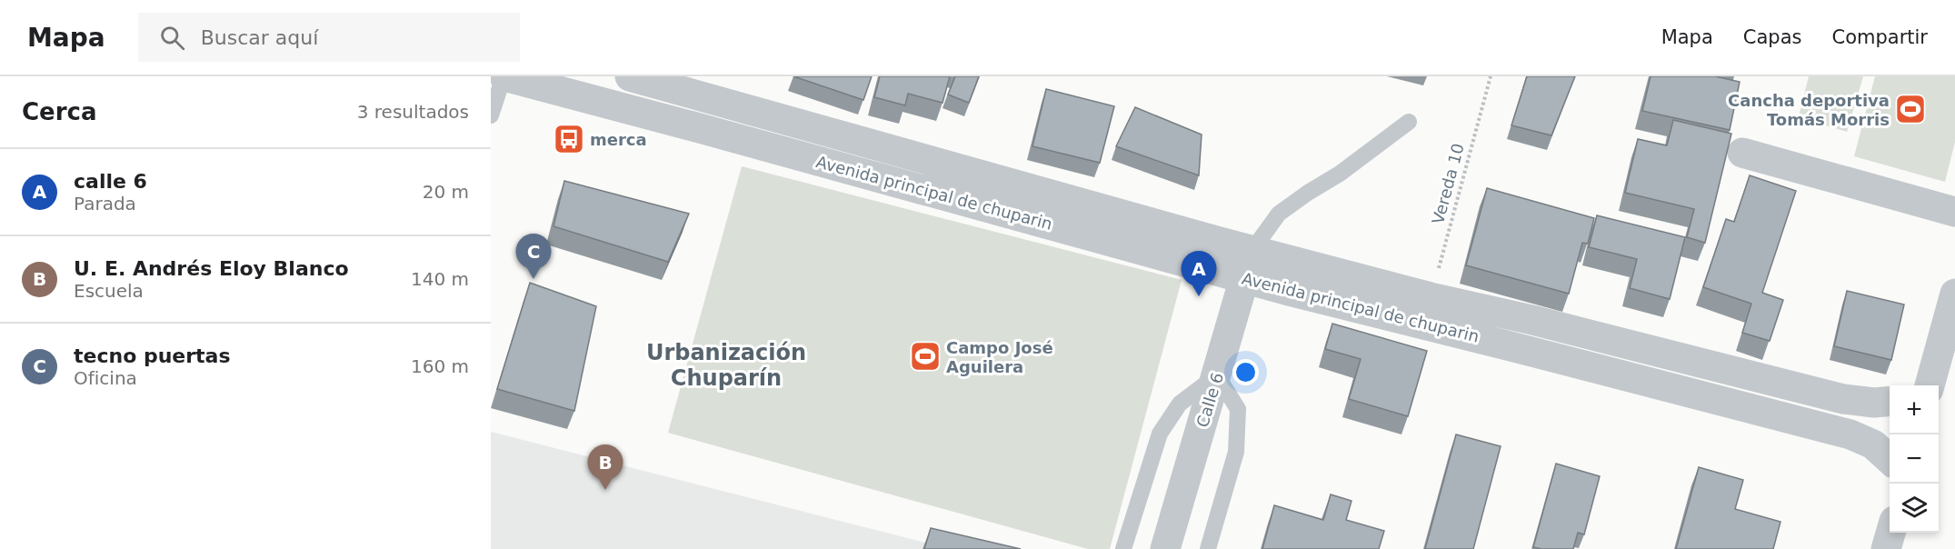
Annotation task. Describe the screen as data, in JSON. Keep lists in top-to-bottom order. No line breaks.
{"streets":{"street":["Avenida principal de chuparin","Calle 6"],"path":["Vereda 10"]},"crossings":[["Vereda 10","Avenida principal de chuparin"],["Avenida principal de chuparin","Calle 6"]],"districts":["Urbanización Chuparín"],"places":{"sports":["Cancha deportiva Tomás Morris","Campo José Aguilera"],"bus stop":["merca"]},"page":{"header":"Mapa","search":"Buscar aquí","nav":["Mapa","Capas","Compartir"],"heading":["Cerca","3 resultados"],"list":[{"mark":"A","name":"calle 6","note":"Parada","value":"20 m"},{"mark":"B","name":"U. E. Andrés Eloy Blanco","note":"Escuela","value":"140 m"},{"mark":"C","name":"tecno puertas","note":"Oficina","value":"160 m"}],"pins":["C","A","B"],"map_buttons":["+","−"]}}
